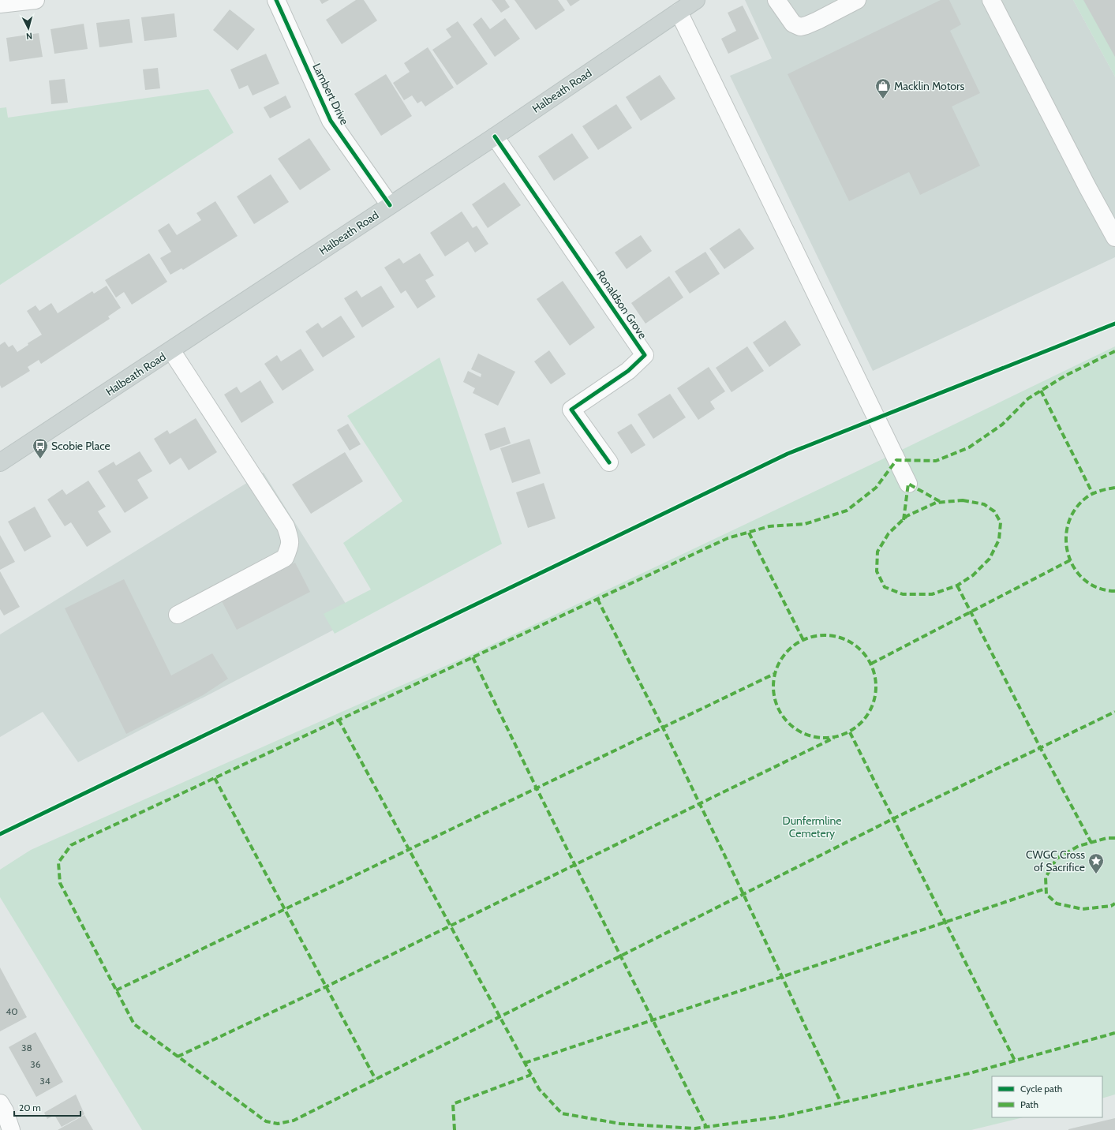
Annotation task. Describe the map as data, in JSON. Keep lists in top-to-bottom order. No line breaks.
{"streets":{"main road":["Halbeath Road"],"street":["Lambert Drive","Ronaldson Grove"]},"crossings":[["Halbeath Road","Lambert Drive"],["Halbeath Road","Ronaldson Grove"]],"parks":["Dunfermline Cemetery"],"places":{"shop":["Macklin Motors"],"bus stop":["Scobie Place"],"place":["CWGC Cross of Sacrifice"]},"house_numbers":["40","38","36","34"],"legend":["Cycle path","Path"],"scale_bar":"20 m","north":"bottom"}
